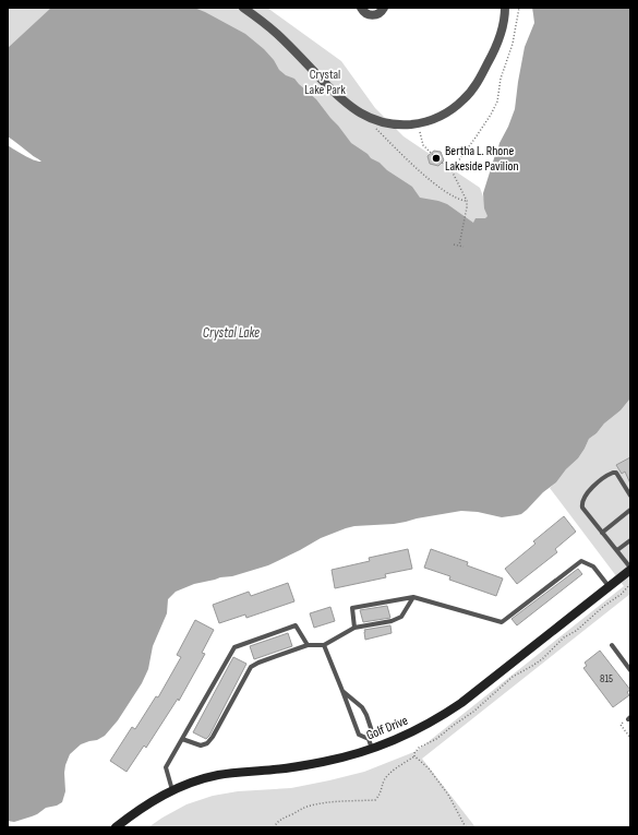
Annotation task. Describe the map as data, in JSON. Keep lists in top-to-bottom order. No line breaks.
{"streets":{"street":["Golf Drive"]},"water":["Crystal Lake"],"parks":["Crystal Lake Park"],"places":["Bertha L. Rhone Lakeside Pavilion"],"house_numbers":["815"]}
